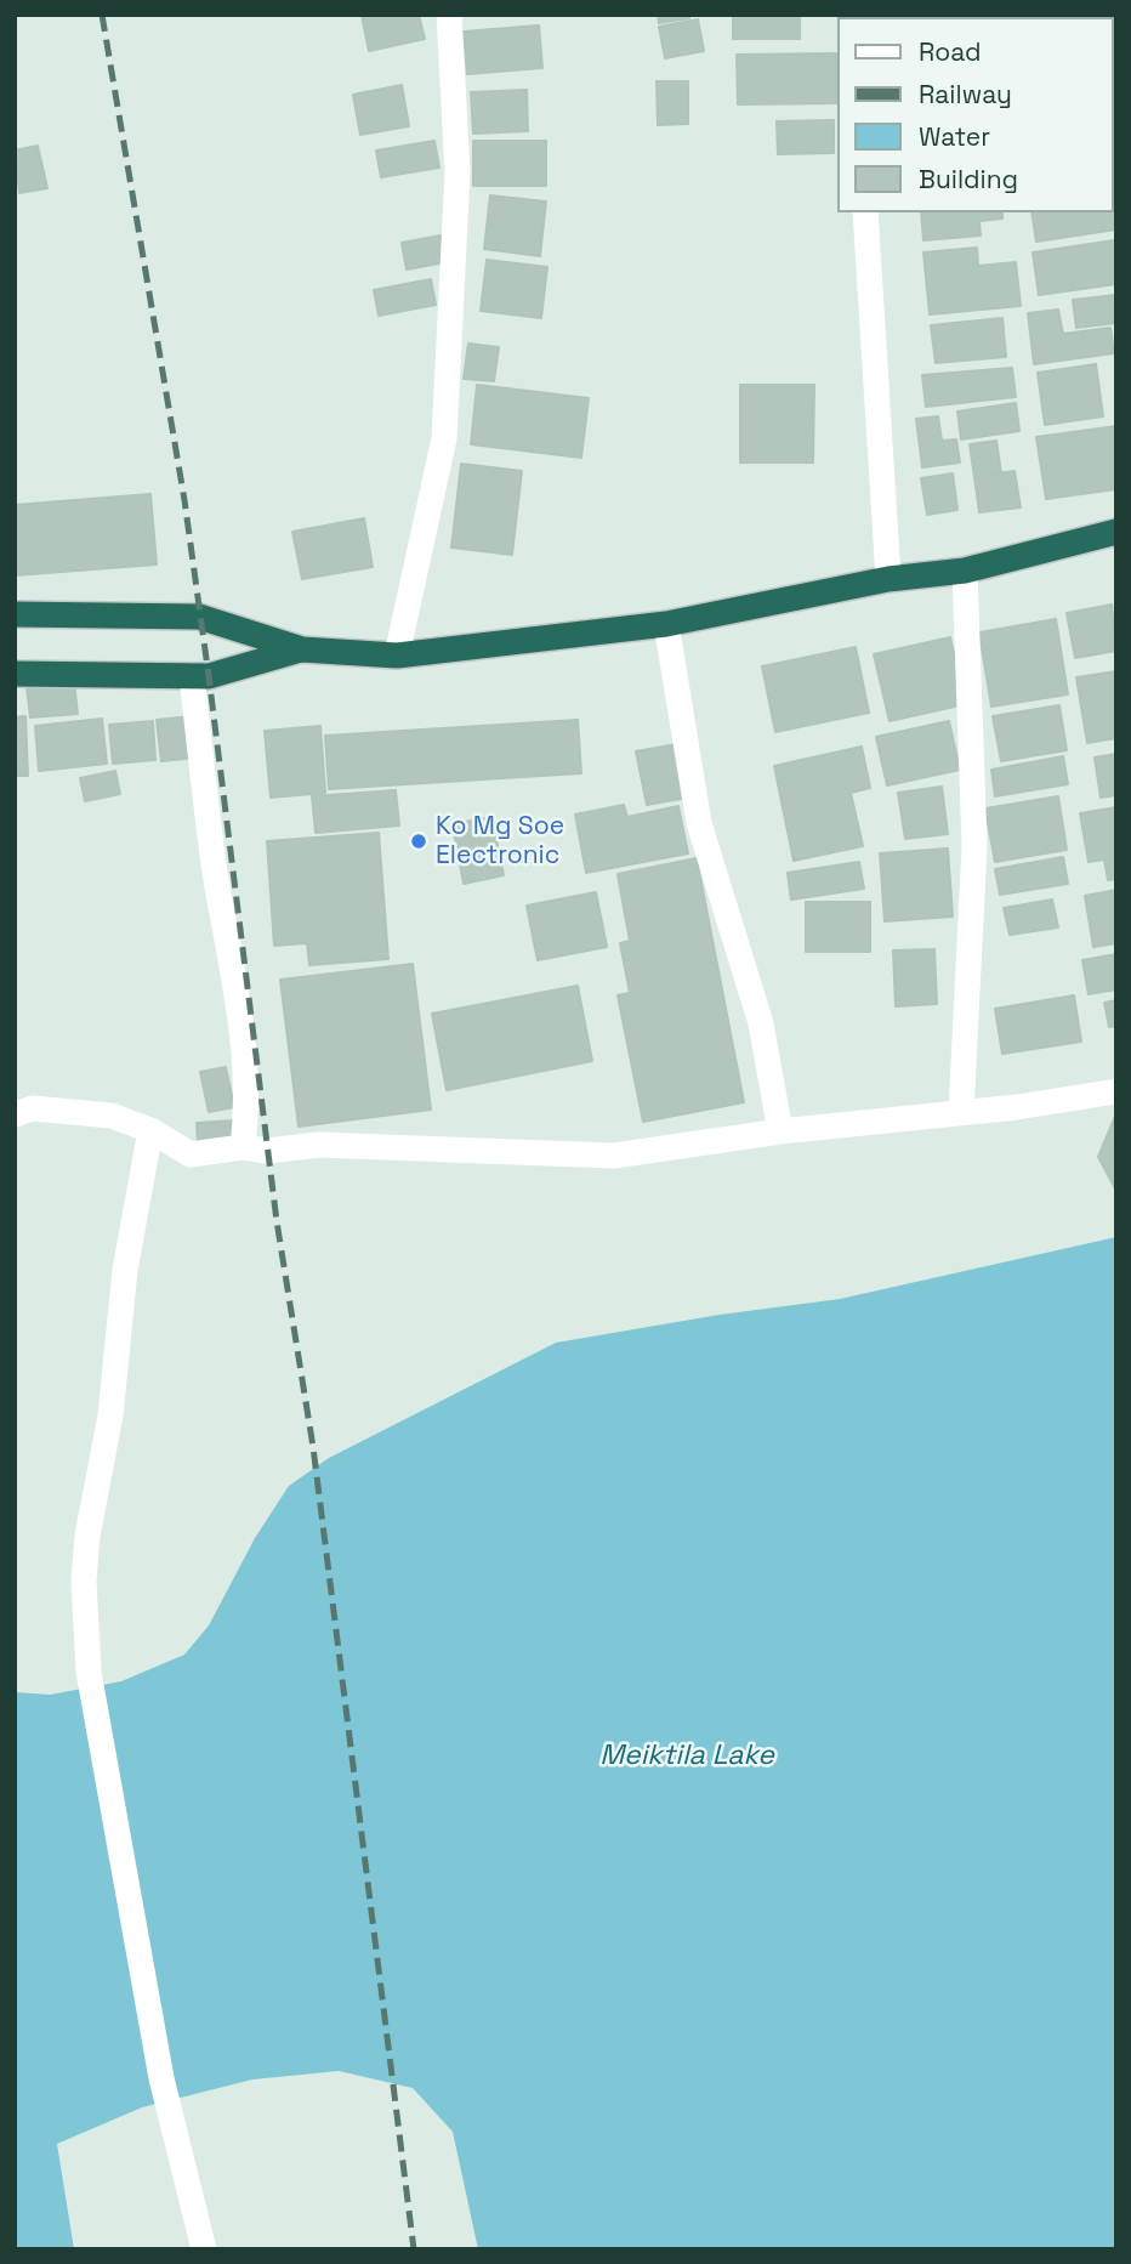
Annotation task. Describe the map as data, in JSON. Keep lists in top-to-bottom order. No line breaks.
{"water":["Meiktila Lake"],"places":["Ko Mg Soe Electronic"],"legend":["Road","Railway","Water","Building"]}
